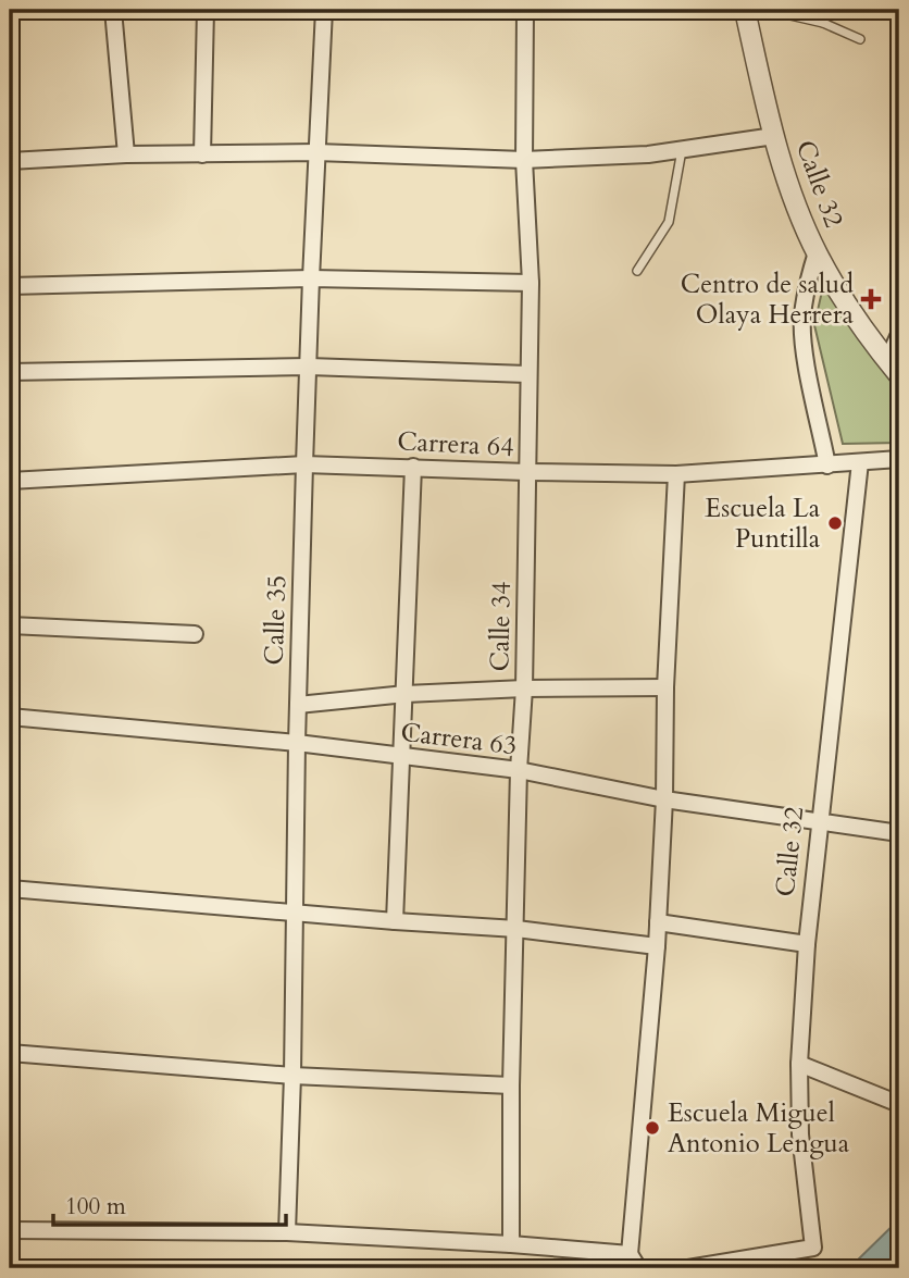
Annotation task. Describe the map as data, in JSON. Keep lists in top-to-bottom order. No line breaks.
{"streets":{"street":["Calle 32","Carrera 64","Calle 35","Calle 34","Carrera 63"]},"crossings":[["Calle 32","Carrera 64"],["Calle 32","Carrera 63"],["Carrera 64","Calle 35"],["Carrera 64","Calle 34"],["Calle 35","Carrera 63"],["Calle 34","Carrera 63"]],"places":{"health":["Centro de salud Olaya Herrera"],"other":["Escuela La Puntilla","Escuela Miguel Antonio Lengua"]},"scale_bar":"100 m"}
